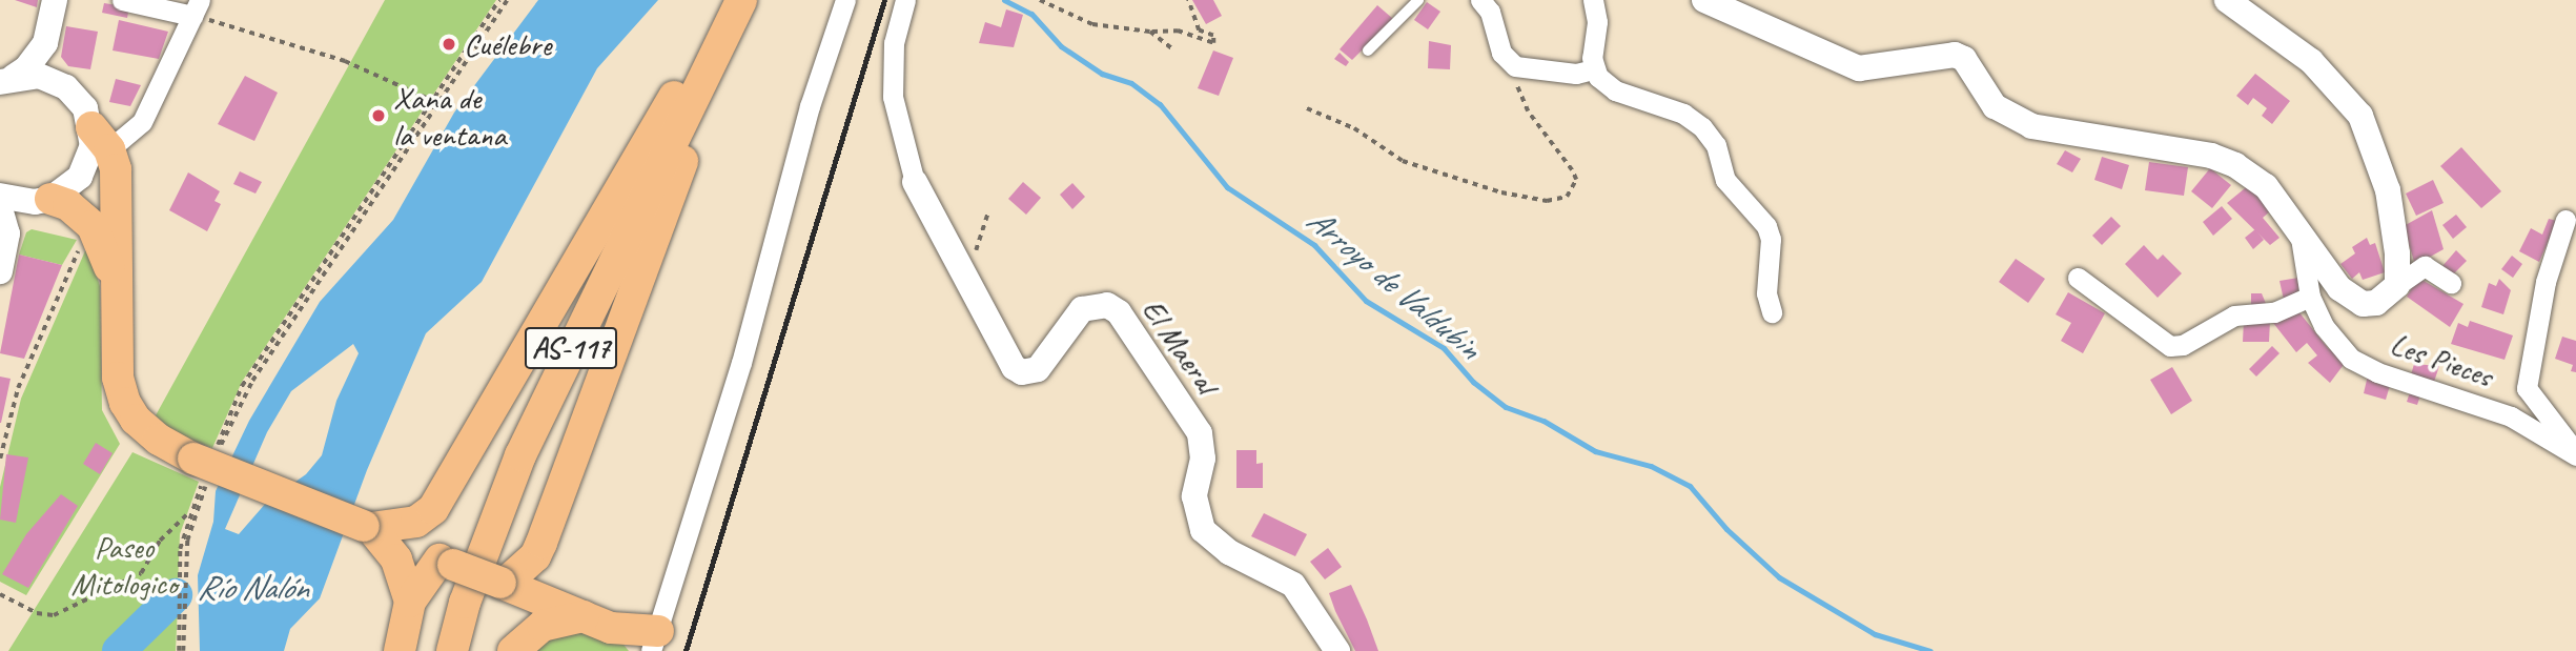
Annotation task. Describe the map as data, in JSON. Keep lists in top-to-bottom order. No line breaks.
{"streets":{"main road":["AS-117"],"street":["El Maeral","Les Pieces"]},"water":["Arroyo de Valdubin","Río Nalón"],"parks":["Paseo Mitologico"],"places":["Cuélebre","Xana de la ventana"]}
